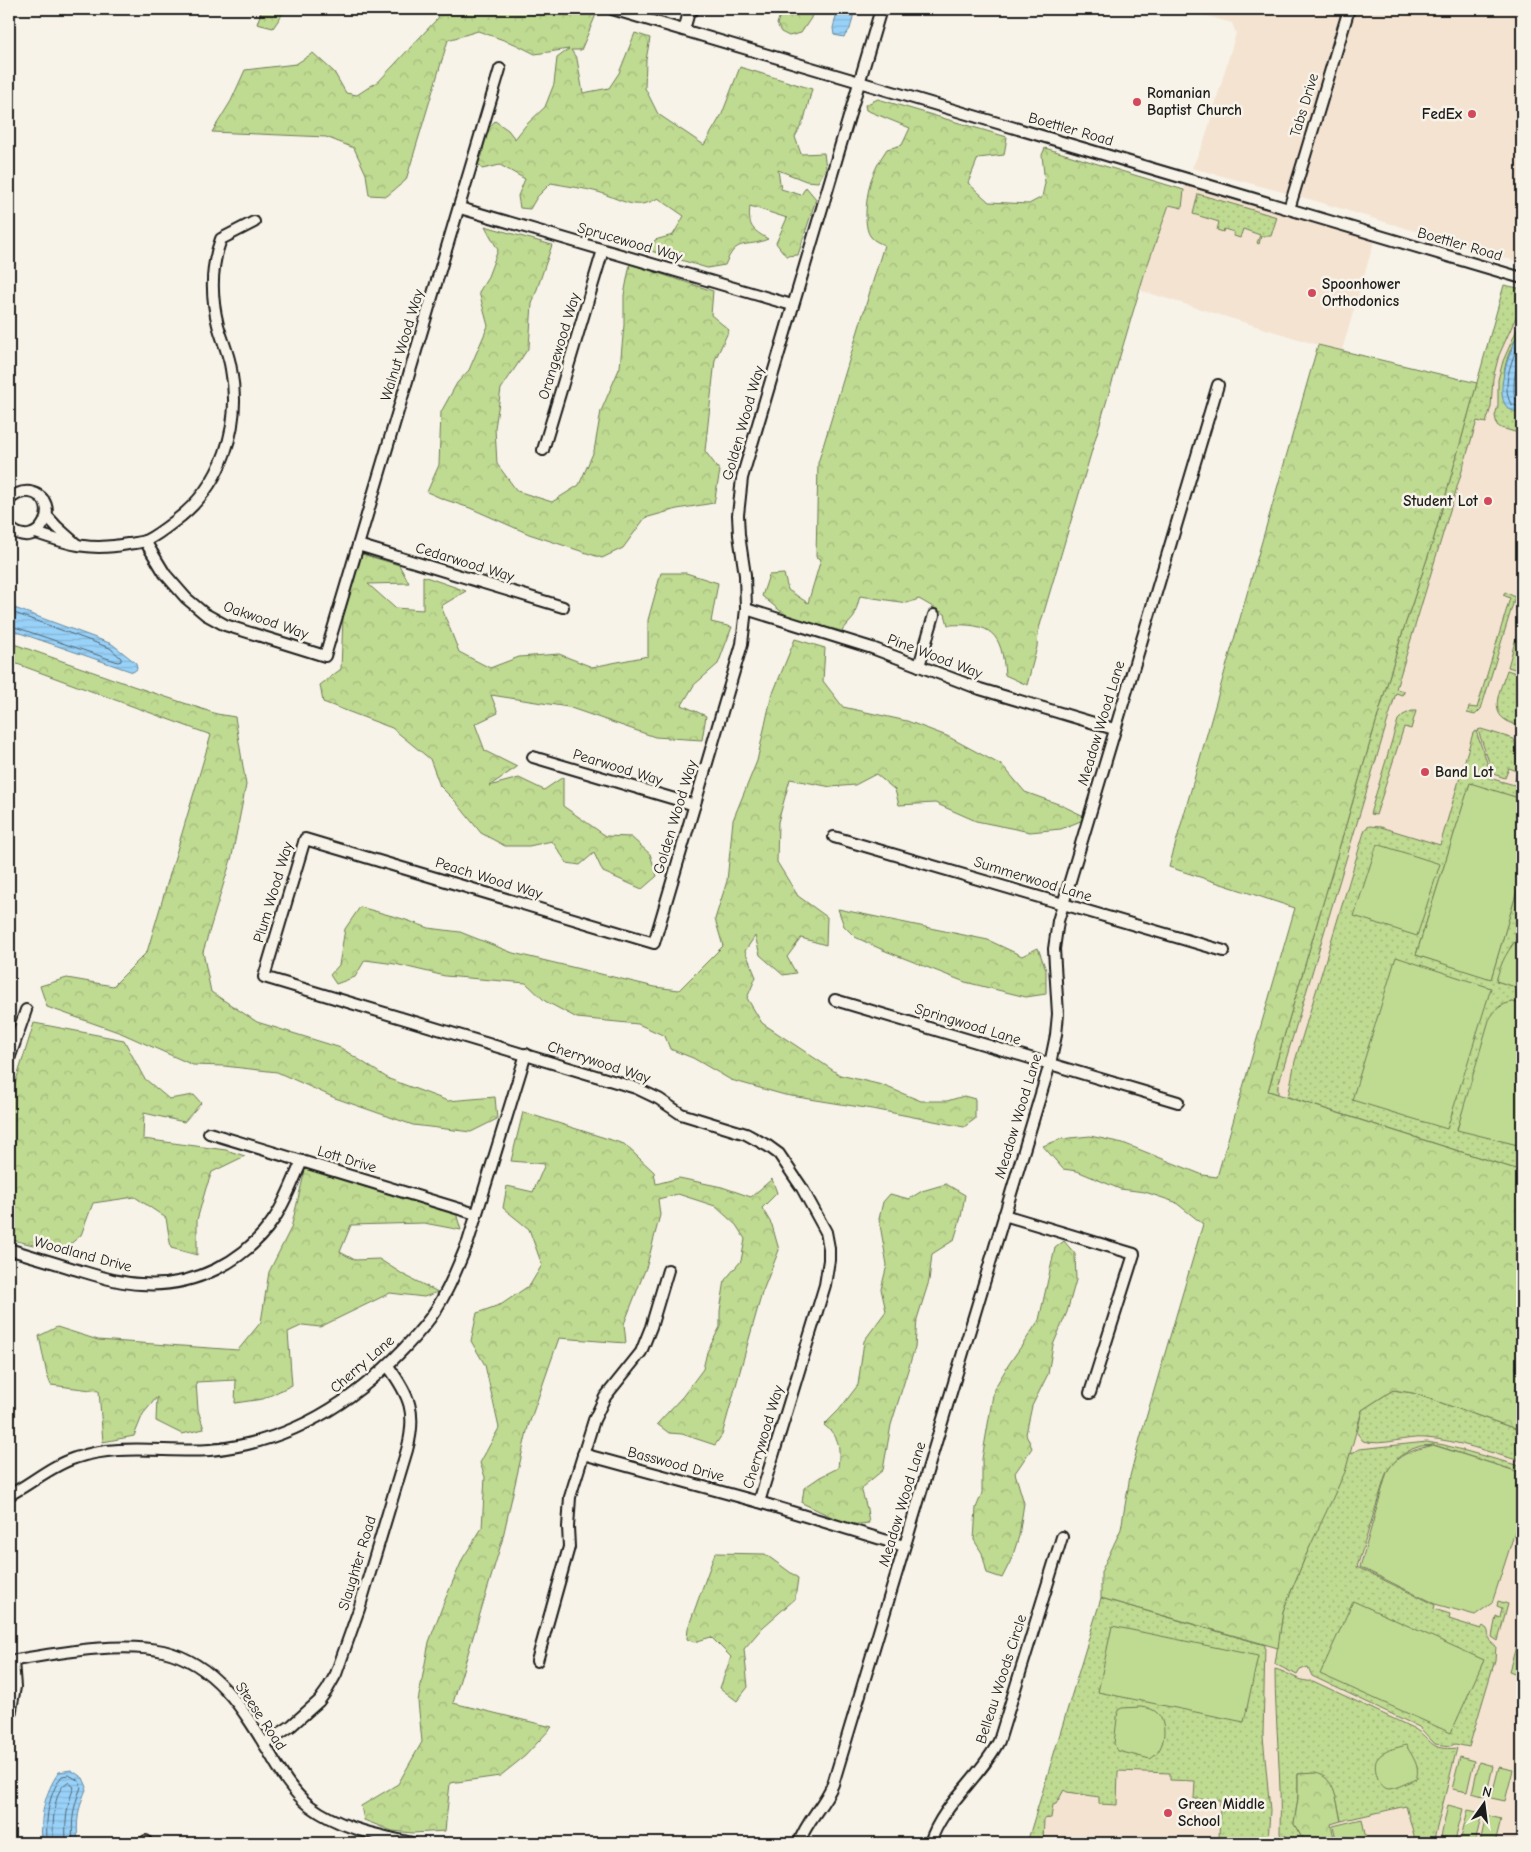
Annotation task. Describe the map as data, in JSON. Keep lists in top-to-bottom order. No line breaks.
{"streets":{"street":["Tabs Drive","Boettler Road","Sprucewood Way","Walnut Wood Way","Orangewood Way","Golden Wood Way","Cedarwood Way","Oakwood Way","Pine Wood Way","Meadow Wood Lane","Pearwood Way","Peach Wood Way","Summerwood Lane","Plum Wood Way","Springwood Lane","Cherrywood Way","Lott Drive","Woodland Drive","Cherry Lane","Basswood Drive","Slaughter Road","Belleau Woods Circle","Steese Road"]},"crossings":[["Tabs Drive","Boettler Road"],["Boettler Road","Golden Wood Way"],["Sprucewood Way","Walnut Wood Way"],["Sprucewood Way","Orangewood Way"],["Sprucewood Way","Golden Wood Way"],["Walnut Wood Way","Cedarwood Way"],["Walnut Wood Way","Oakwood Way"],["Golden Wood Way","Pine Wood Way"],["Golden Wood Way","Pearwood Way"],["Golden Wood Way","Peach Wood Way"],["Pine Wood Way","Meadow Wood Lane"],["Meadow Wood Lane","Summerwood Lane"],["Meadow Wood Lane","Springwood Lane"],["Meadow Wood Lane","Basswood Drive"],["Peach Wood Way","Plum Wood Way"],["Plum Wood Way","Cherrywood Way"],["Cherrywood Way","Cherry Lane"],["Cherrywood Way","Basswood Drive"],["Lott Drive","Woodland Drive"],["Lott Drive","Cherry Lane"],["Cherry Lane","Slaughter Road"],["Slaughter Road","Steese Road"]],"places":["Romanian Baptist Church","FedEx","Spoonhower Orthodonics","Student Lot","Band Lot","Green Middle School"],"north":"top"}
